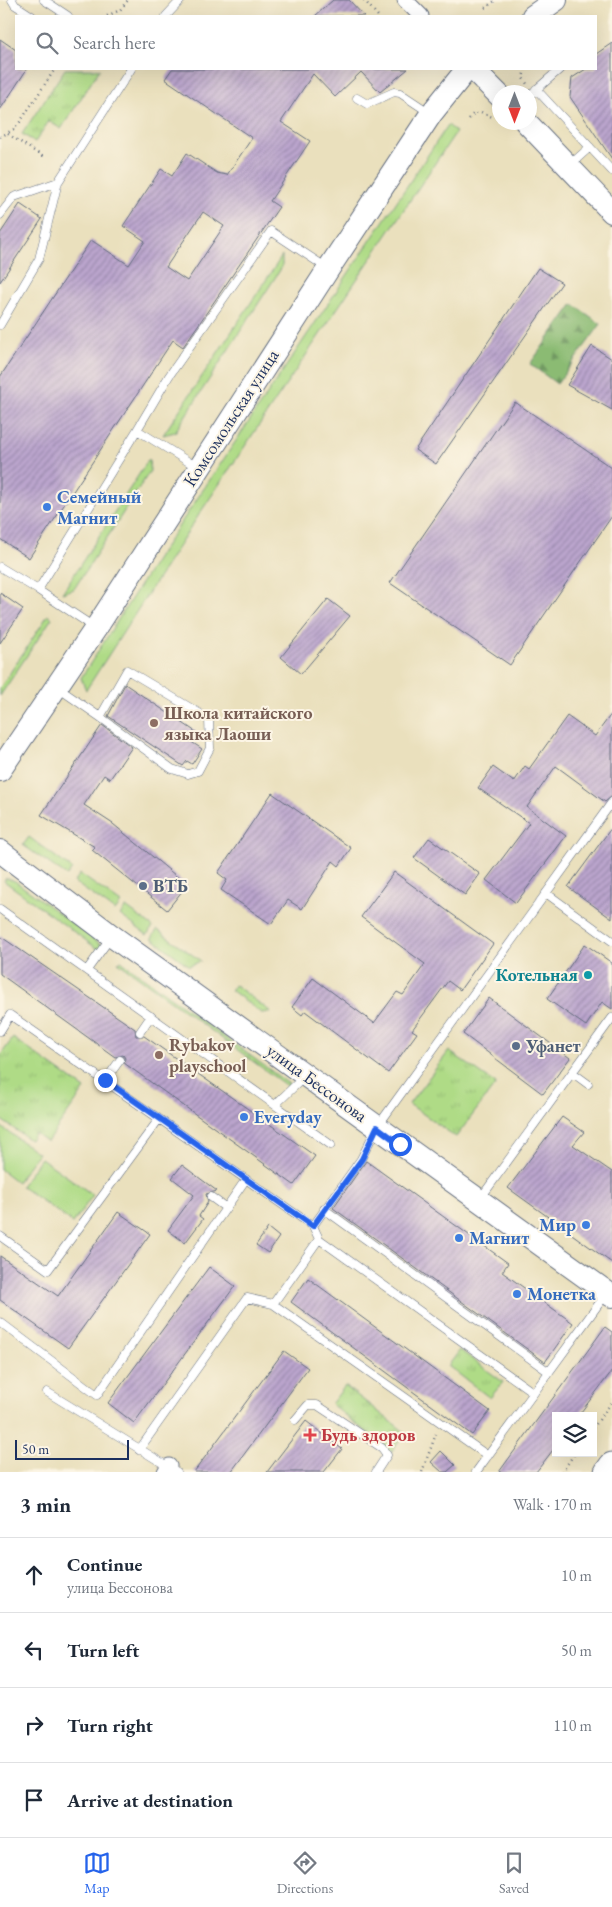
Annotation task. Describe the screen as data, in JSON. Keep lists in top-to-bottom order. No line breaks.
{"streets":{"street":["Комсомольская улица","улица Бессонова"]},"places":{"other":["Семейный Магнит","Школа китайского языка Лаоши","ВТБ","Котельная","Уфанет","Rybakov playschool","Everyday","Мир","Магнит","Монетка"],"health":["Будь здоров"]},"scale_bar":"50 m","north":"bottom","page":{"search":"Search here","scale":"50 m","heading":["3 min","Walk · 170 m"],"list":[["Continue","улица Бессонова","10 m"],["Turn left","50 m"],["Turn right","110 m"],"Arrive at destination"],"nav":["Map","Directions","Saved"]}}
